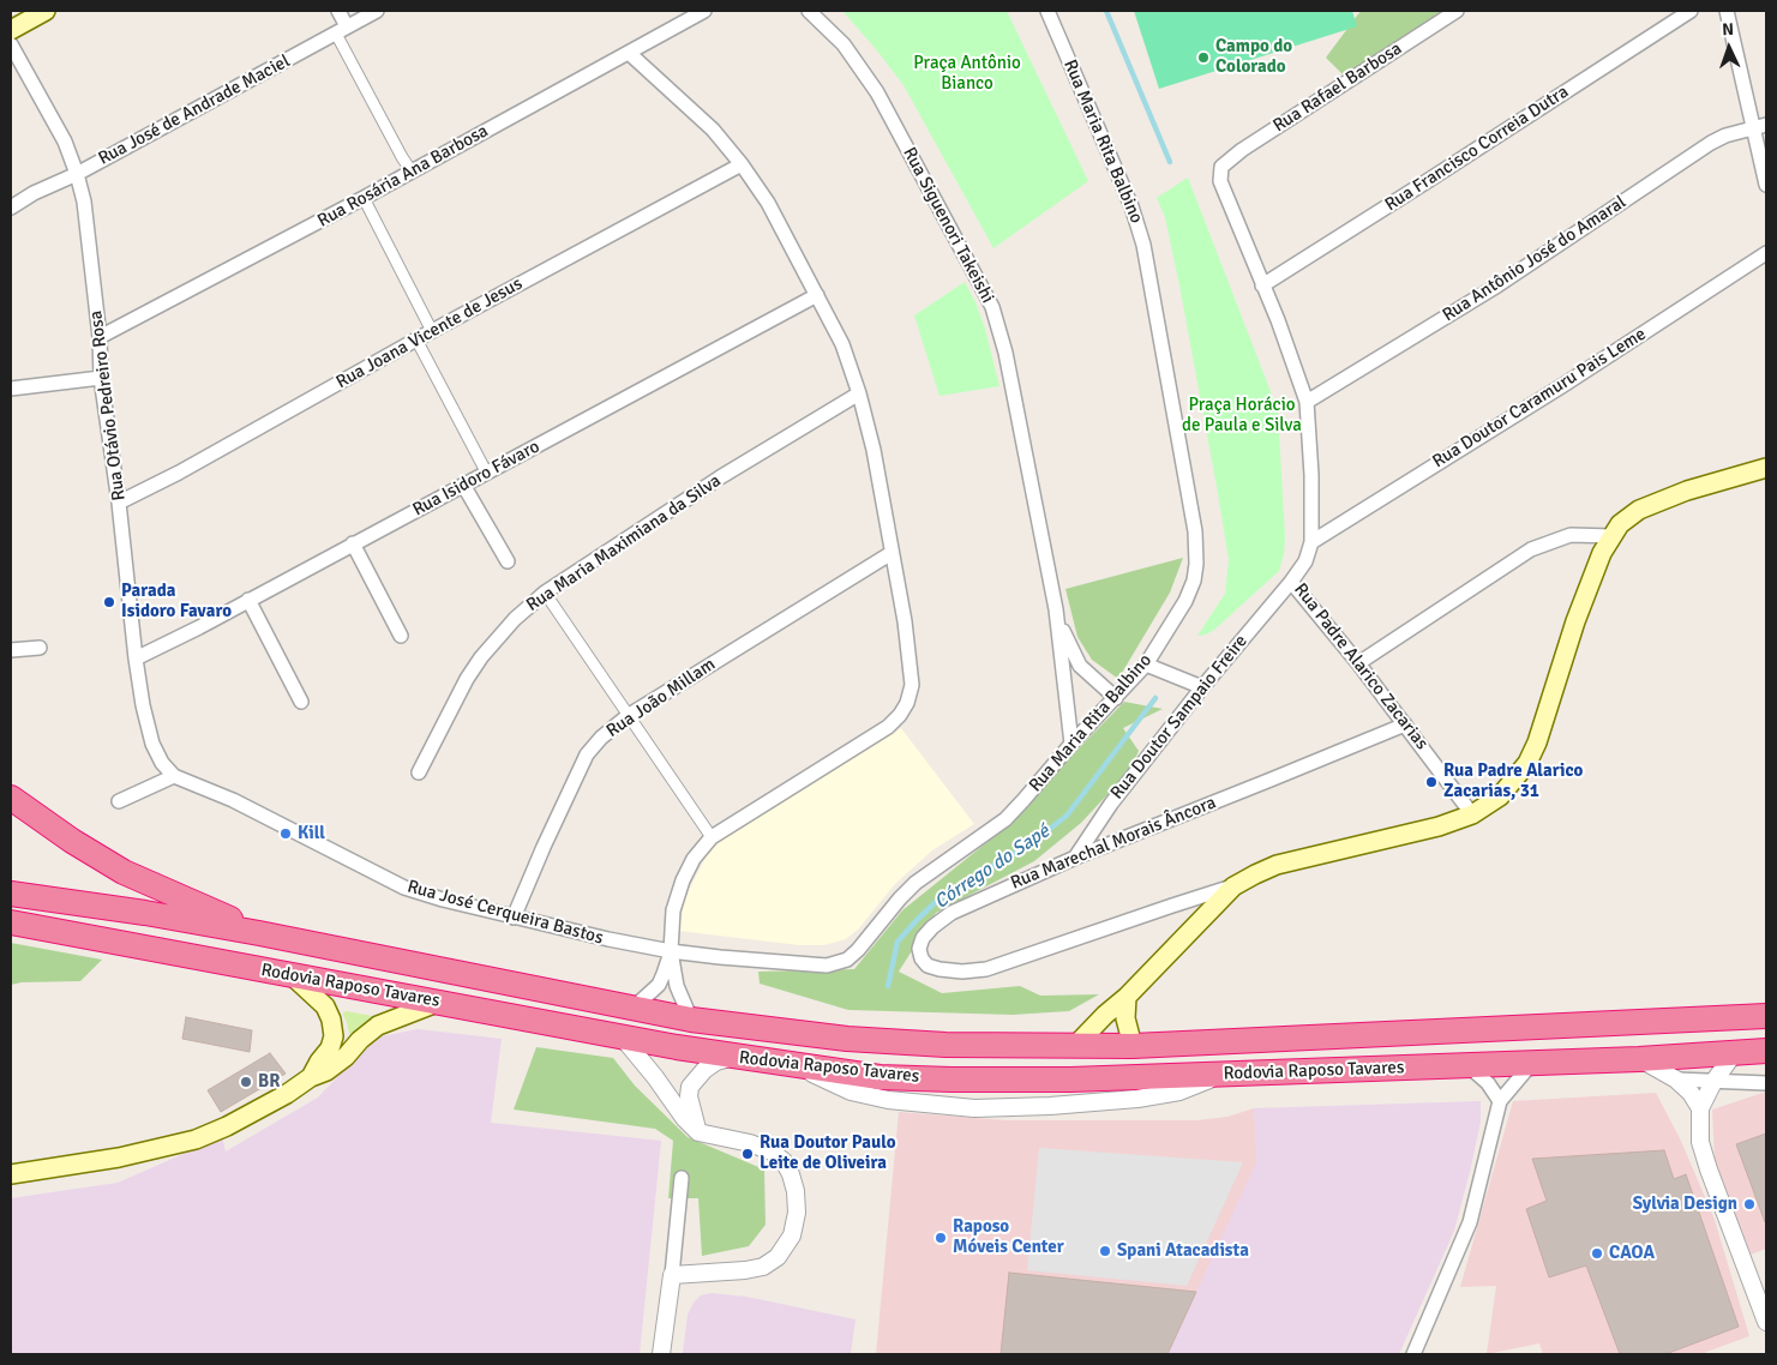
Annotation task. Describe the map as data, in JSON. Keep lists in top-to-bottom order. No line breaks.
{"streets":{"highway":["Rodovia Raposo Tavares"],"street":["Rua Rafael Barbosa","Rua José de Andrade Maciel","Rua Maria Rita Balbino","Rua Francisco Correia Dutra","Rua Rosária Ana Barbosa","Rua Siguenori Takeishi","Rua Antônio José do Amaral","Rua Joana Vicente de Jesus","Rua Doutor Caramuru Pais Leme","Rua Otávio Pedreiro Rosa","Rua Isidoro Fávaro","Rua Maria Maximiana da Silva","Rua Padre Alarico Zacarias","Rua João Millam","Rua Doutor Sampaio Freire","Rua Marechal Morais Âncora","Rua José Cerqueira Bastos"]},"crossings":[["Rua Rafael Barbosa","Rua Padre Alarico Zacarias"],["Rua José de Andrade Maciel","Rua Otávio Pedreiro Rosa"],["Rua Maria Rita Balbino","Rua Siguenori Takeishi"],["Rua Maria Rita Balbino","Rua José Cerqueira Bastos"],["Rua Francisco Correia Dutra","Rua Padre Alarico Zacarias"],["Rua Rosária Ana Barbosa","Rua Otávio Pedreiro Rosa"],["Rua Antônio José do Amaral","Rua Padre Alarico Zacarias"],["Rua Joana Vicente de Jesus","Rua Otávio Pedreiro Rosa"],["Rua Doutor Caramuru Pais Leme","Rua Padre Alarico Zacarias"],["Rua Otávio Pedreiro Rosa","Rua Isidoro Fávaro"],["Rua Otávio Pedreiro Rosa","Rua José Cerqueira Bastos"],["Rua Padre Alarico Zacarias","Rua Doutor Sampaio Freire"],["Rua Padre Alarico Zacarias","Rua Marechal Morais Âncora"],["Rua João Millam","Rua José Cerqueira Bastos"],["Rua Doutor Sampaio Freire","Rua Marechal Morais Âncora"]],"water":["Córrego do Sapé"],"parks":["Praça Antônio Bianco","Praça Horácio de Paula e Silva"],"places":["Campo do Colorado","Parada Isidoro Favaro","Rua Padre Alarico Zacarias, 31","Kill","BR","Rua Doutor Paulo Leite de Oliveira","Sylvia Design","Raposo Móveis Center","Spani Atacadista","CAOA"],"north":"top"}
